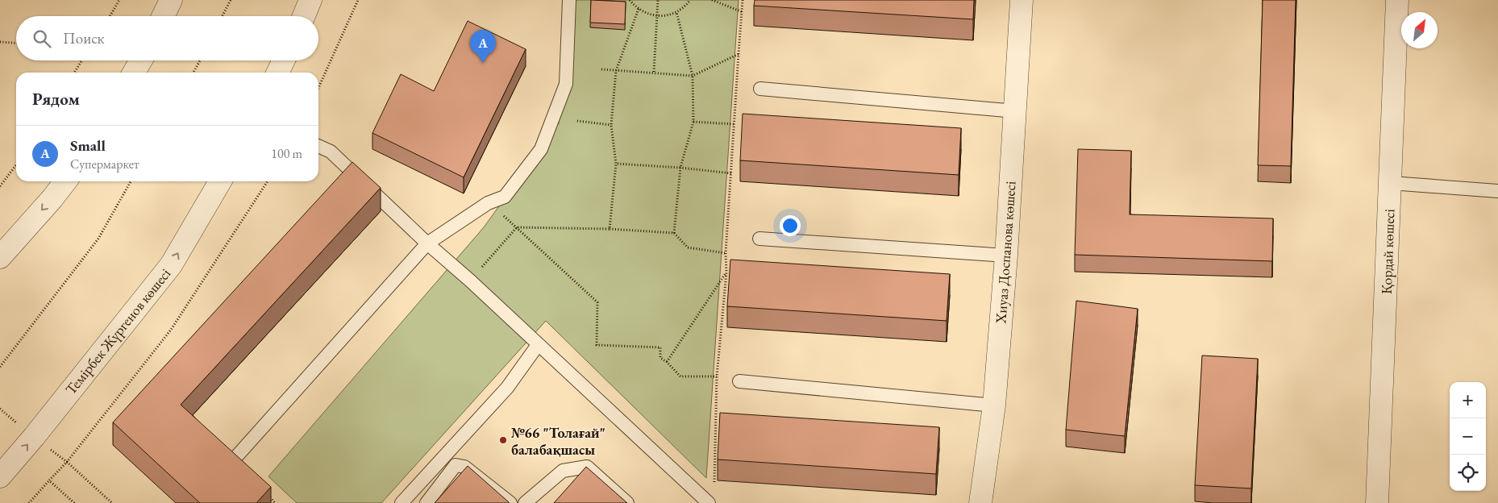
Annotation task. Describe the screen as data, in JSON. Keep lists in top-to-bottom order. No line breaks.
{"streets":{"street":["Қордай көшесі","Хиуаз Доспанова көшесі","Темірбек Жүргенов көшесі"]},"one_way":["Темірбек Жүргенов көшесі"],"places":["№66 \"Толағай\" балабақшасы"],"north":"top right","page":{"search":"Поиск","pins":"A","heading":"Рядом","list":[{"mark":"A","name":"Small","note":"Супермаркет","value":"100 m"}],"map_buttons":["+","−"]}}
